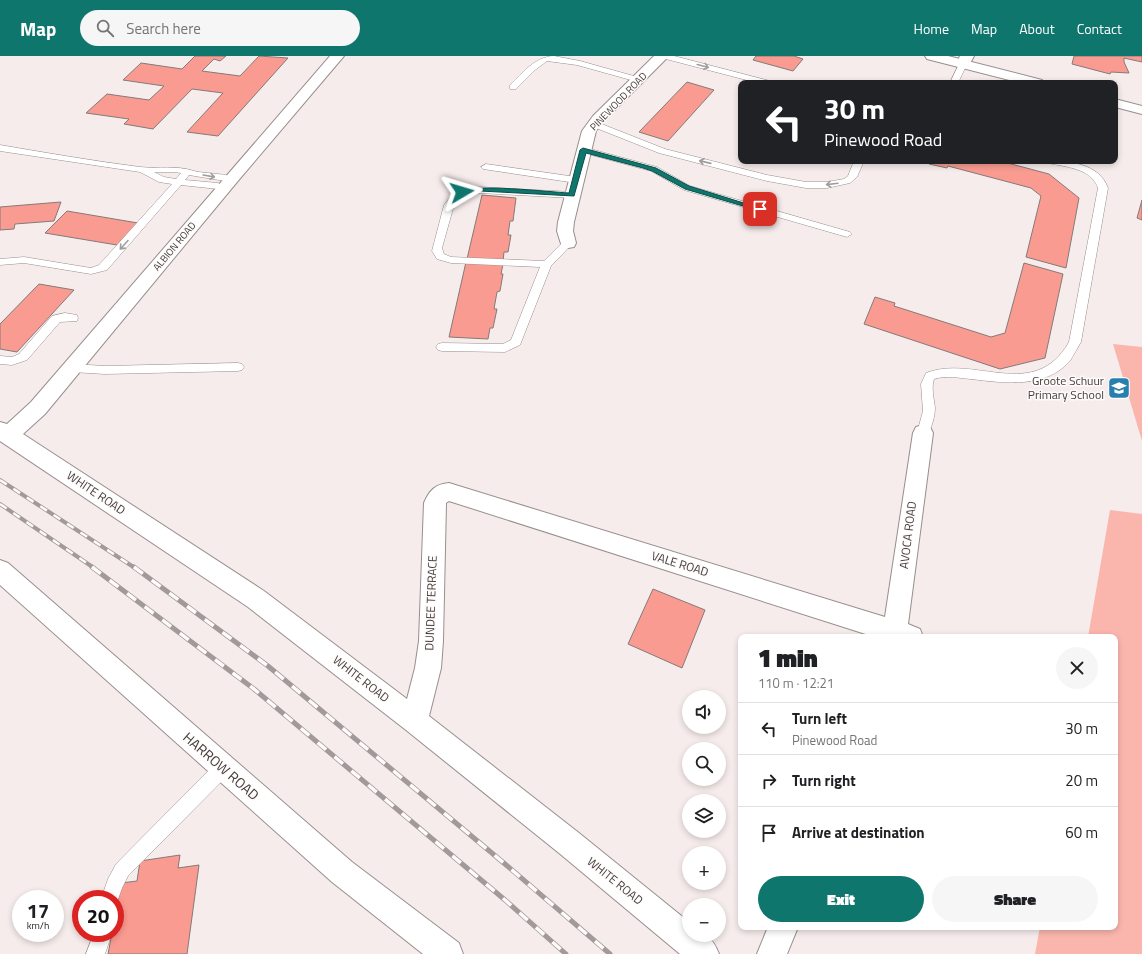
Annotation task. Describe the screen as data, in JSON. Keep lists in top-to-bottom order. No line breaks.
{"streets":{"street":["PINEWOOD ROAD","ALBION ROAD","WHITE ROAD","AVOCA ROAD","VALE ROAD","DUNDEE TERRACE","HARROW ROAD"]},"crossings":[["ALBION ROAD","WHITE ROAD"],["WHITE ROAD","DUNDEE TERRACE"],["VALE ROAD","DUNDEE TERRACE"]],"places":{"school or university":["Groote Schuur Primary School"]},"page":{"header":"Map","search":"Search here","nav":["Home","Map","About","Contact"],"turn":["30 m","Pinewood Road"],"heading":["1 min","110 m · 12:21"],"map_buttons":["+","−"],"list":[{"name":"Turn left","note":"Pinewood Road","value":"30 m"},{"name":"Turn right","value":"20 m"},{"name":"Arrive at destination","value":"60 m"}],"buttons":["Exit","Share"],"speed":"17 km/h","limit":"20"}}
